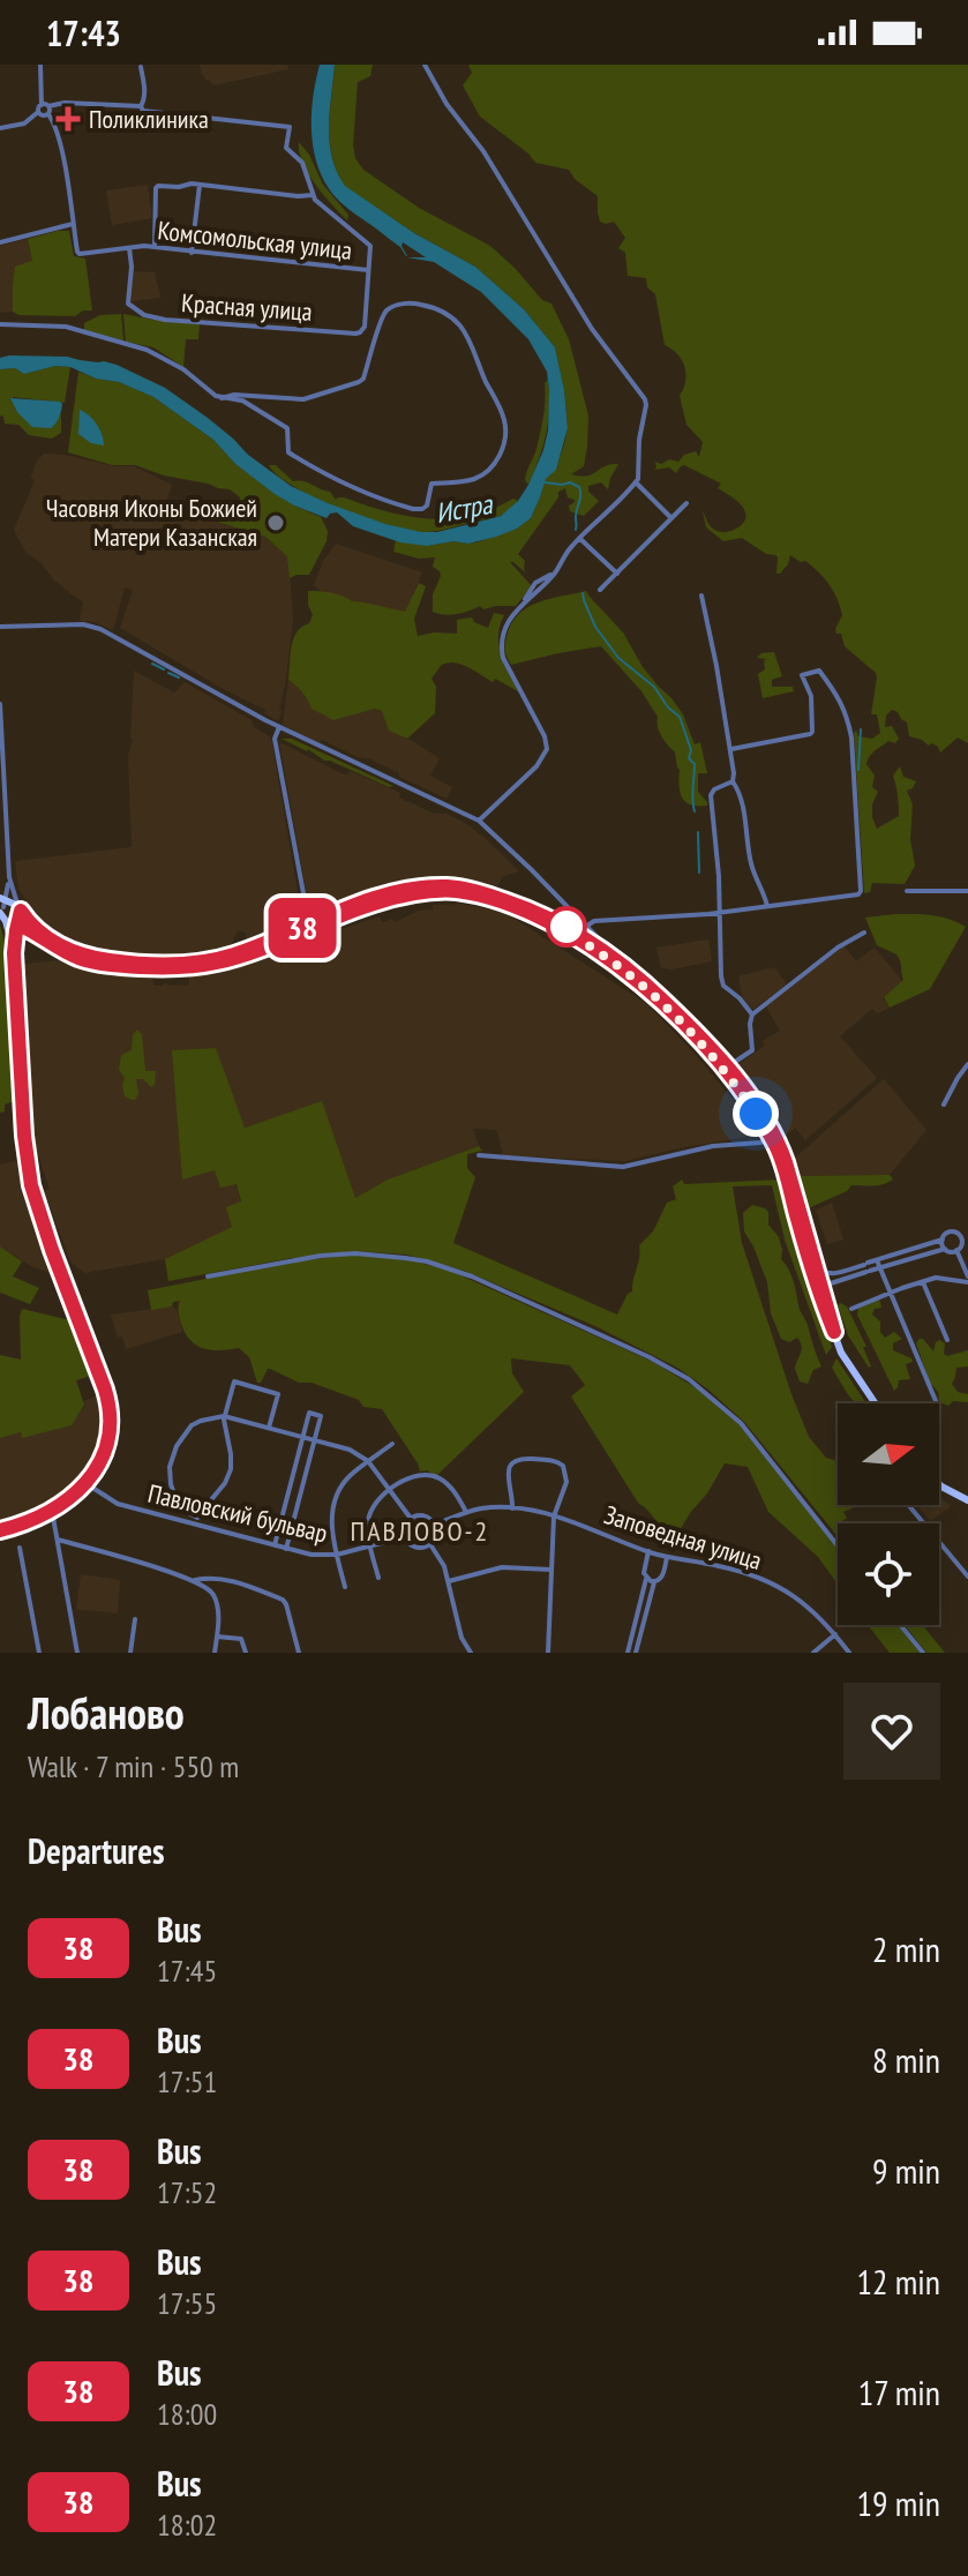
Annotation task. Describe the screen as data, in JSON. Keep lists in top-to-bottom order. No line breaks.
{"streets":{"street":["Комсомольская улица","Красная улица","Павловский бульвар","Заповедная улица"]},"crossings":[["Комсомольская улица","Красная улица"],["Павловский бульвар","Заповедная улица"]],"districts":["ПАВЛОВО-2"],"water":["Истра"],"places":{"health":["Поликлиника"],"other":["Часовня Иконы Божией Матери Казанская"]},"lines":["bus line 38"],"north":"right","page":{"status":"17:43","on_map":"38","heading":[["Лобаново","Walk · 7 min · 550 m"],"Departures"],"list":[{"mark":"38","name":"Bus","note":"17:45","value":"2 min"},{"mark":"38","name":"Bus","note":"17:51","value":"8 min"},{"mark":"38","name":"Bus","note":"17:52","value":"9 min"},{"mark":"38","name":"Bus","note":"17:55","value":"12 min"},{"mark":"38","name":"Bus","note":"18:00","value":"17 min"},{"mark":"38","name":"Bus","note":"18:02","value":"19 min"}]}}
